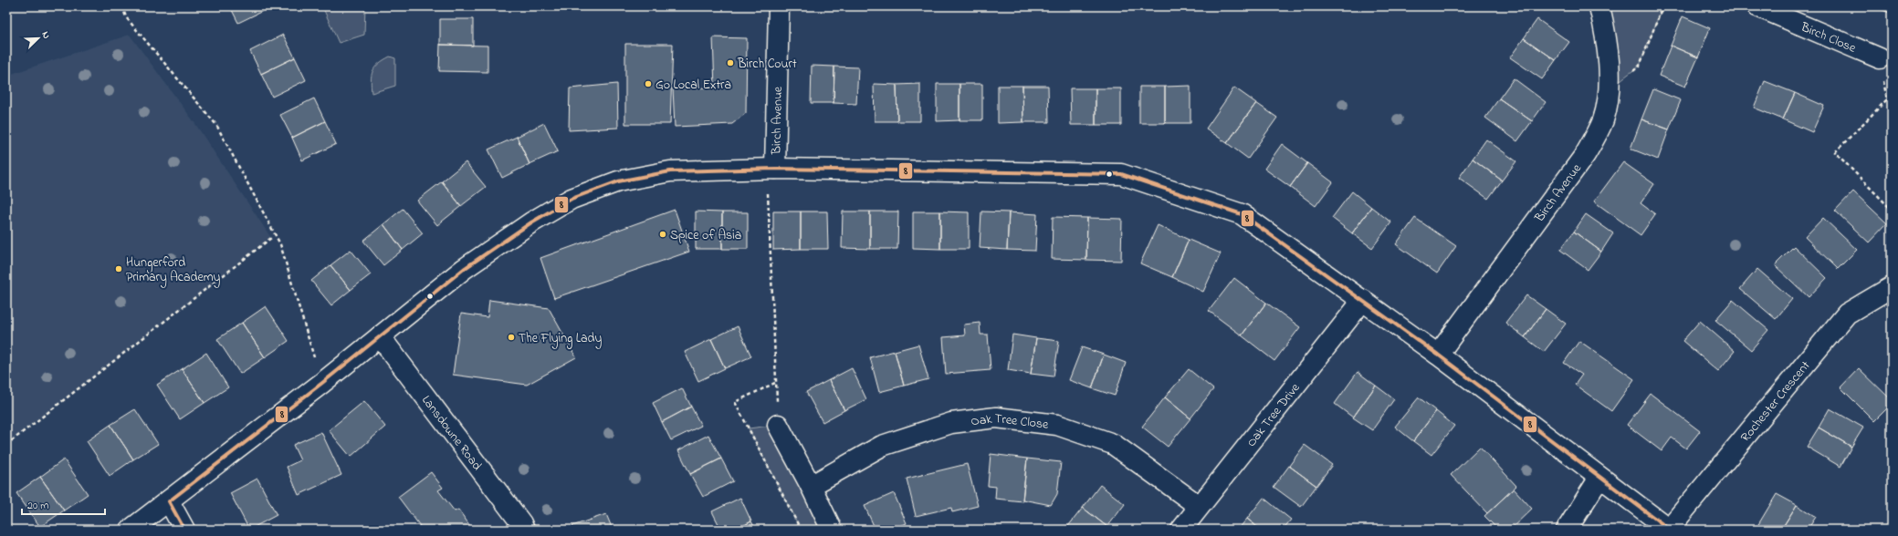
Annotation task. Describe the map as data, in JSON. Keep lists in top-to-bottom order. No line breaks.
{"streets":{"street":["Birch Close","Birch Avenue","Rochester Crescent","Oak Tree Drive","Oak Tree Close","Lansdowne Road"]},"crossings":[["Oak Tree Drive","Oak Tree Close"]],"places":["Birch Court","Go Local Extra","Spice of Asia","Hungerford Primary Academy","The Flying Lady"],"lines":["transit line 8"],"scale_bar":"20 m","north":"top right"}
